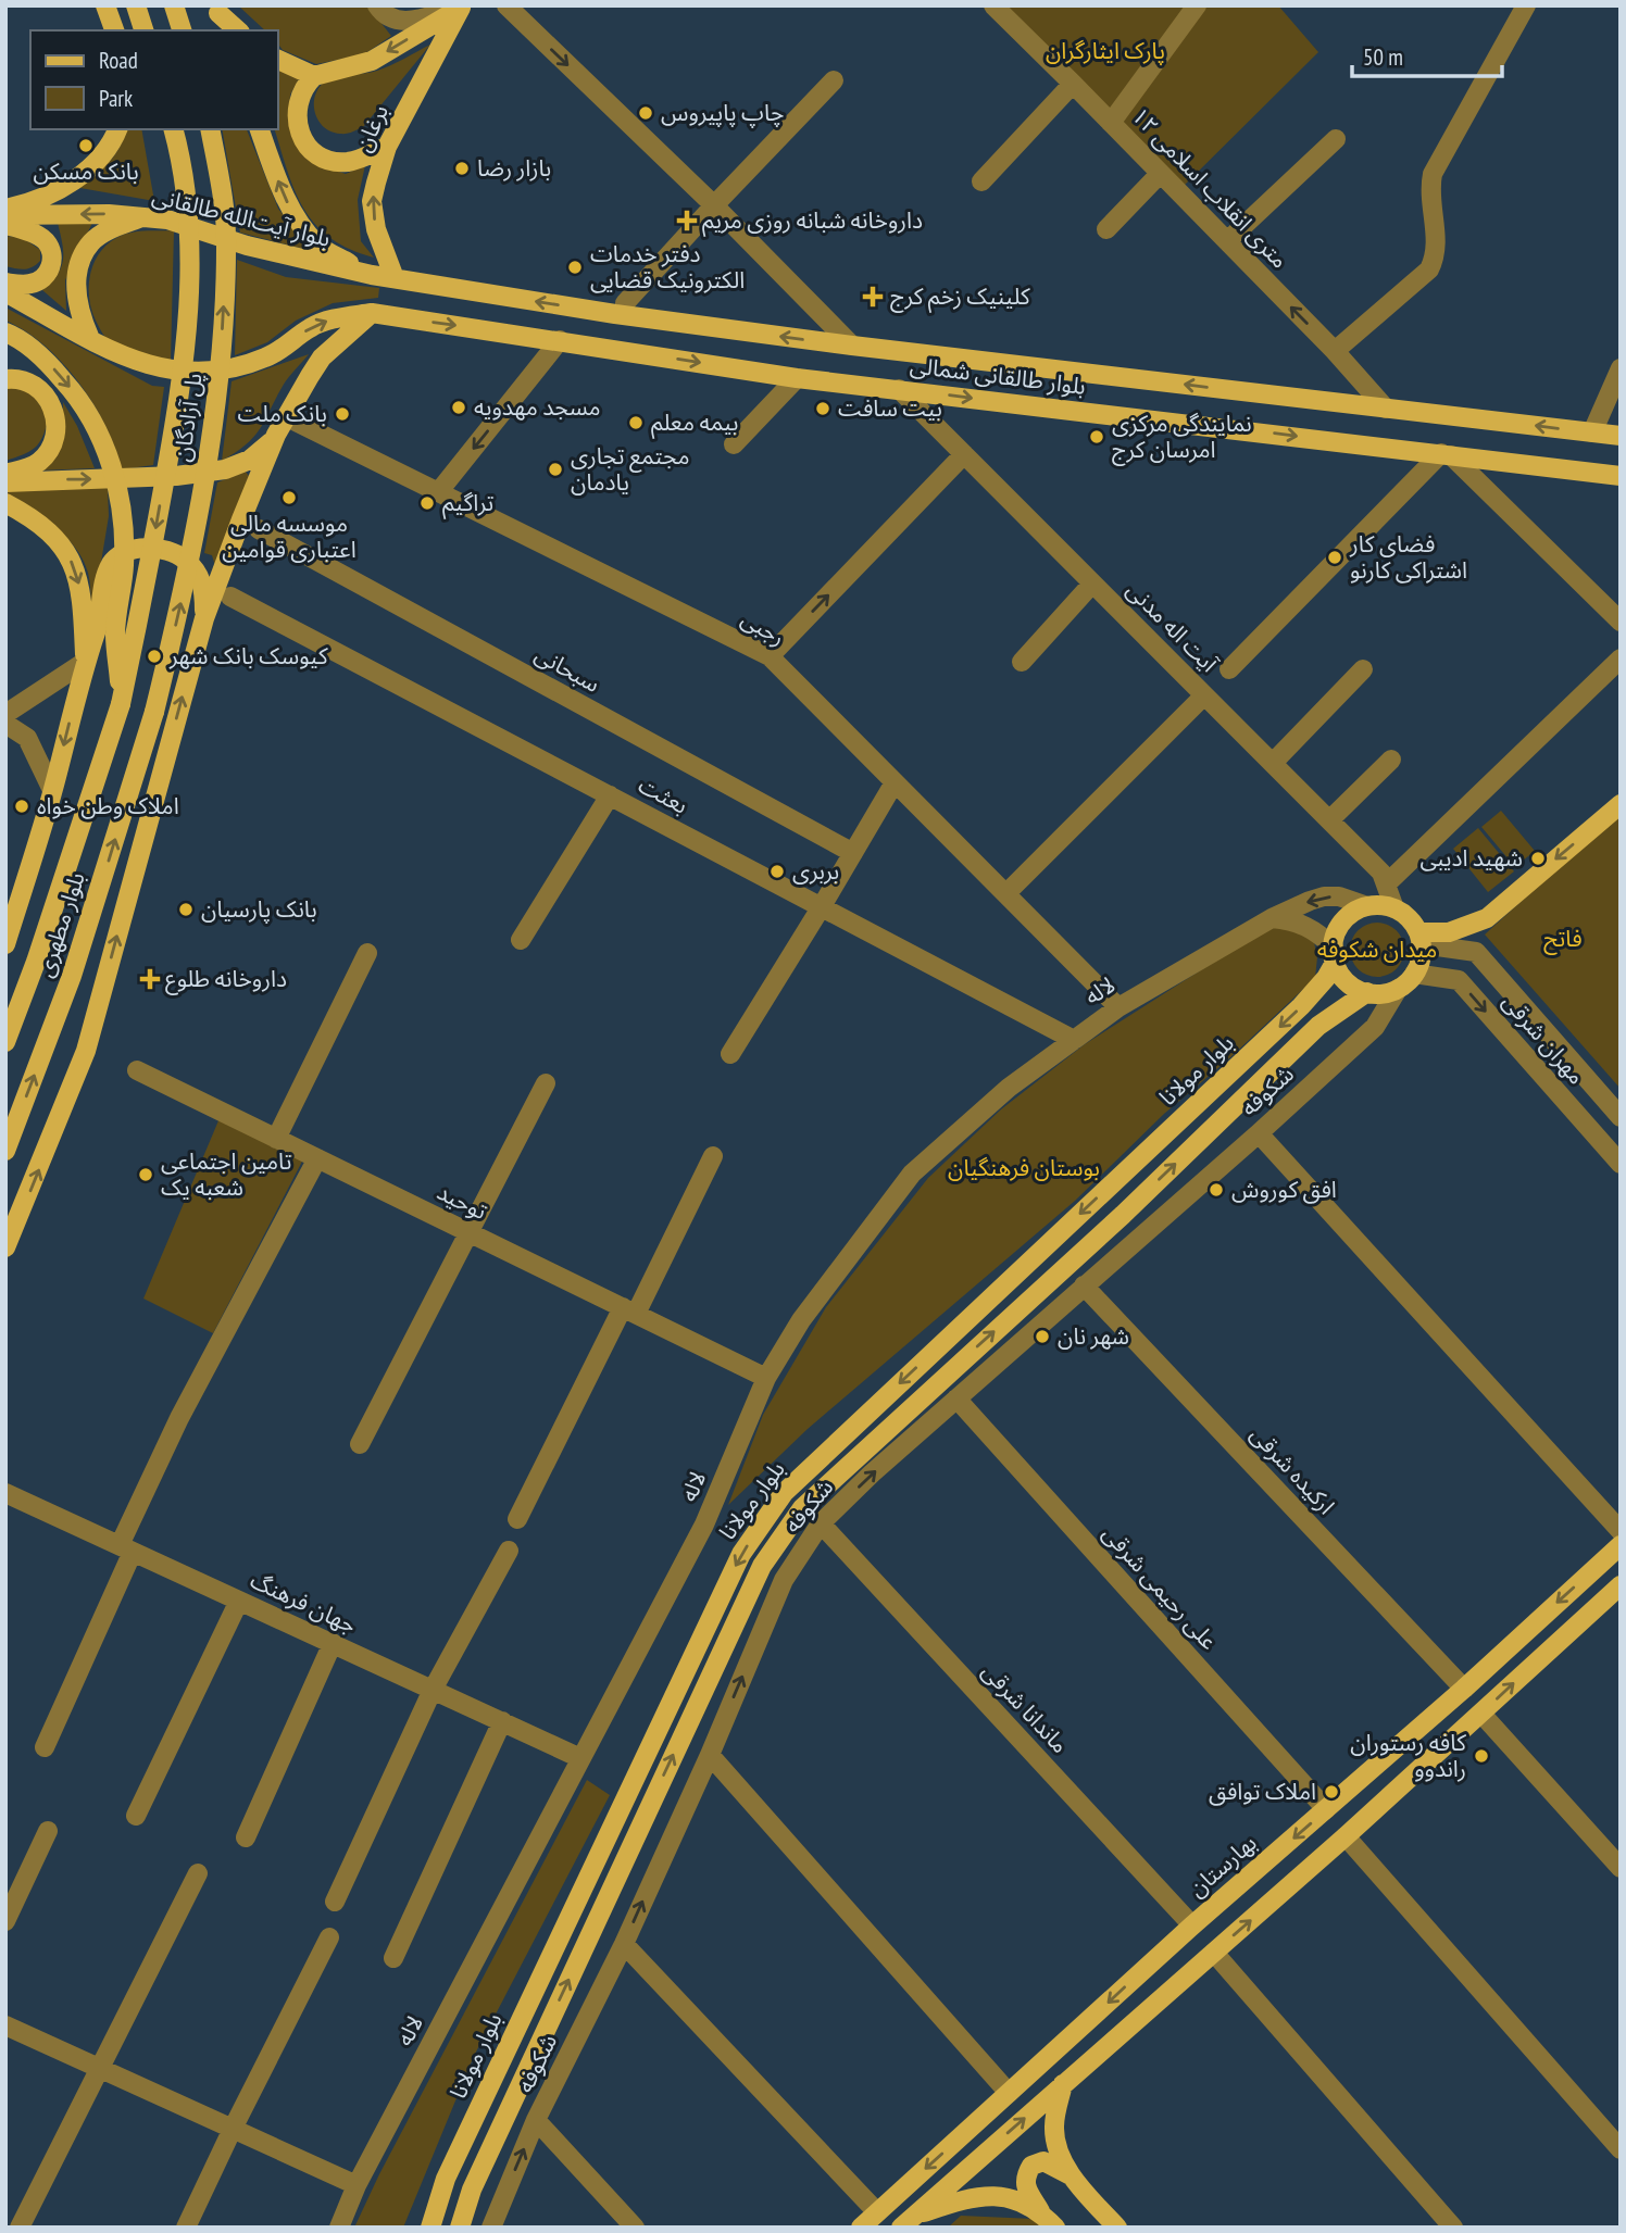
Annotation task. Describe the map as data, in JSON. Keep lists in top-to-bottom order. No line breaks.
{"streets":{"main road":["برغان","بلوار آیت‌الله طالقانی","بلوار طالقانی شمالی","پل آزادگان","بلوار مطهری","بلوار مولانا","بهارستان"],"street":["۱۲ متری انقلاب اسلامی","آیت اله مدنی","رجبی","سبحانی","بعثت","لاله","مهران شرقی","شکوفه","توحید","ارکیده شرقی","علی رحیمی شرقی","جهان فرهنگ","ماندانا شرقی"]},"crossings":[["برغان","بلوار طالقانی شمالی"],["۱۲ متری انقلاب اسلامی","بلوار طالقانی شمالی"],["بلوار آیت‌الله طالقانی","بلوار طالقانی شمالی"],["بلوار طالقانی شمالی","آیت اله مدنی"],["پل آزادگان","بلوار مطهری"],["آیت اله مدنی","لاله"],["آیت اله مدنی","مهران شرقی"],["آیت اله مدنی","بلوار مولانا"],["آیت اله مدنی","شکوفه"],["رجبی","لاله"],["بعثت","لاله"],["لاله","مهران شرقی"],["لاله","بلوار مولانا"],["لاله","شکوفه"],["لاله","توحید"],["لاله","جهان فرهنگ"],["مهران شرقی","بلوار مولانا"],["مهران شرقی","شکوفه"],["بلوار مولانا","شکوفه"],["شکوفه","ارکیده شرقی"],["شکوفه","علی رحیمی شرقی"],["شکوفه","ماندانا شرقی"],["ارکیده شرقی","بهارستان"],["علی رحیمی شرقی","بهارستان"],["ماندانا شرقی","بهارستان"]],"one_way":["برغان","شکوفه"],"parks":["پارک ایثارگران","فاتح","میدان شکوفه","بوستان فرهنگیان"],"places":{"other":["چاپ پاپیروس","بانک مسکن","بازار رضا","دفتر خدمات الکترونیک قضایی","مسجد مهدویه","بیت سافت","بانک ملت","بیمه معلم","نمایندگی مرکزی امرسان کرج","مجتمع تجاری یادمان","موسسه مالی اعتباری قوامین","تراگیم","فضای کار اشتراکی کارنو","کیوسک بانک شهر","املاک وطن خواه","شهید ادیبی","بربری","بانک پارسیان","تامین اجتماعی شعبه یک","افق کوروش","شهر نان","کافه رستوران راندوو","املاک توافق"],"health":["داروخانه شبانه روزی مریم","کلینیک زخم کرج","داروخانه طلوع"]},"legend":["Road","Park"],"scale_bar":"50 m"}
